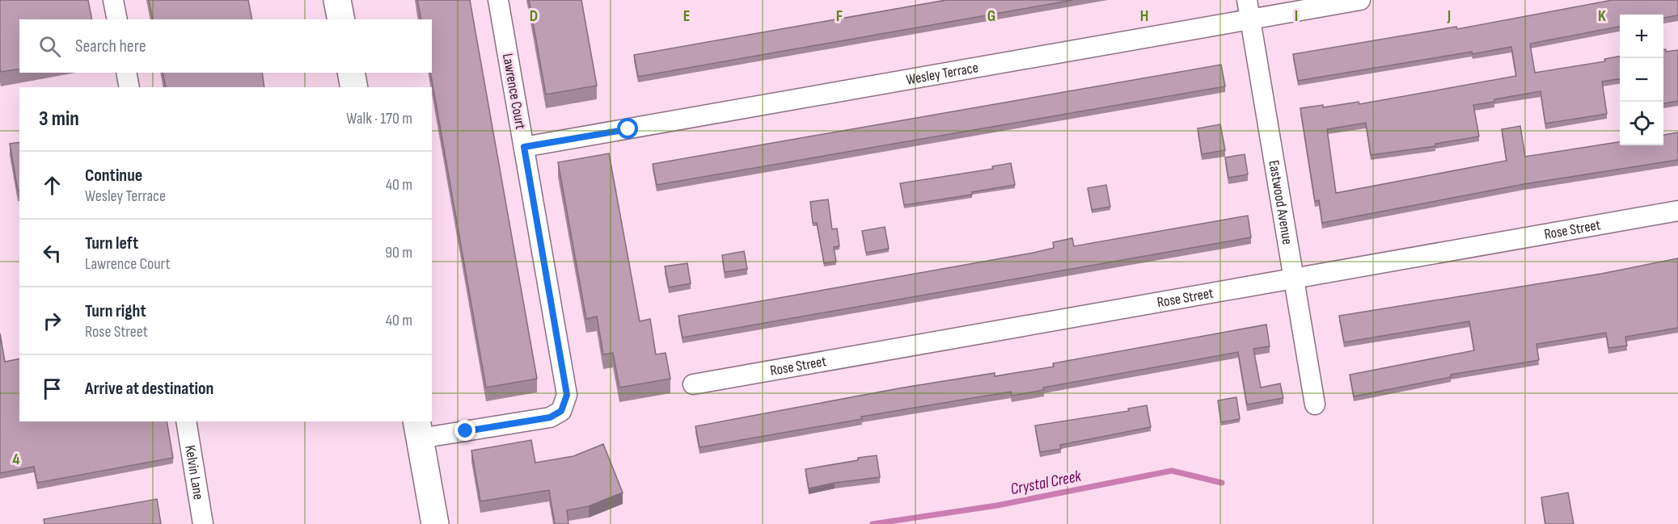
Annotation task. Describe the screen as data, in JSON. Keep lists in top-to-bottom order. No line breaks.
{"streets":{"street":["Wesley Terrace","Lawrence Court","Eastwood Avenue","Rose Street","Kelvin Lane"]},"crossings":[["Wesley Terrace","Lawrence Court"],["Wesley Terrace","Eastwood Avenue"],["Eastwood Avenue","Rose Street"]],"water":["Crystal Creek"],"page":{"map_buttons":["+","−"],"search":"Search here","heading":["3 min","Walk · 170 m"],"list":[["Continue","Wesley Terrace","40 m"],["Turn left","Lawrence Court","90 m"],["Turn right","Rose Street","40 m"],"Arrive at destination"]},"grid":{"columns":["D","E","F","G","H","I","J","K"],"rows":["4"]}}
